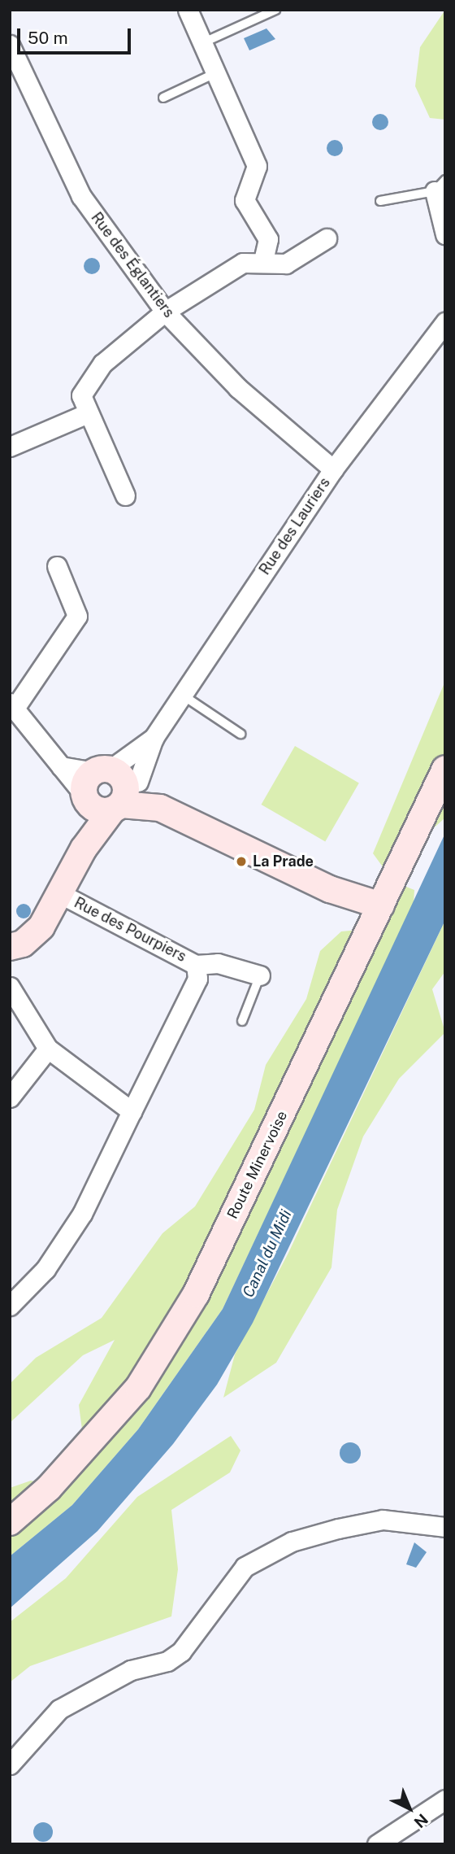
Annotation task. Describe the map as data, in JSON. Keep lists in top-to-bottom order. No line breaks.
{"streets":{"main road":["Rue des Lauriers","Route Minervoise"],"street":["Rue des Églantiers","Rue des Pourpiers"]},"crossings":[["Rue des Églantiers","Rue des Lauriers"],["Rue des Lauriers","Rue des Pourpiers"]],"water":["Canal du Midi"],"places":["La Prade"],"scale_bar":"50 m","north":"bottom right"}
